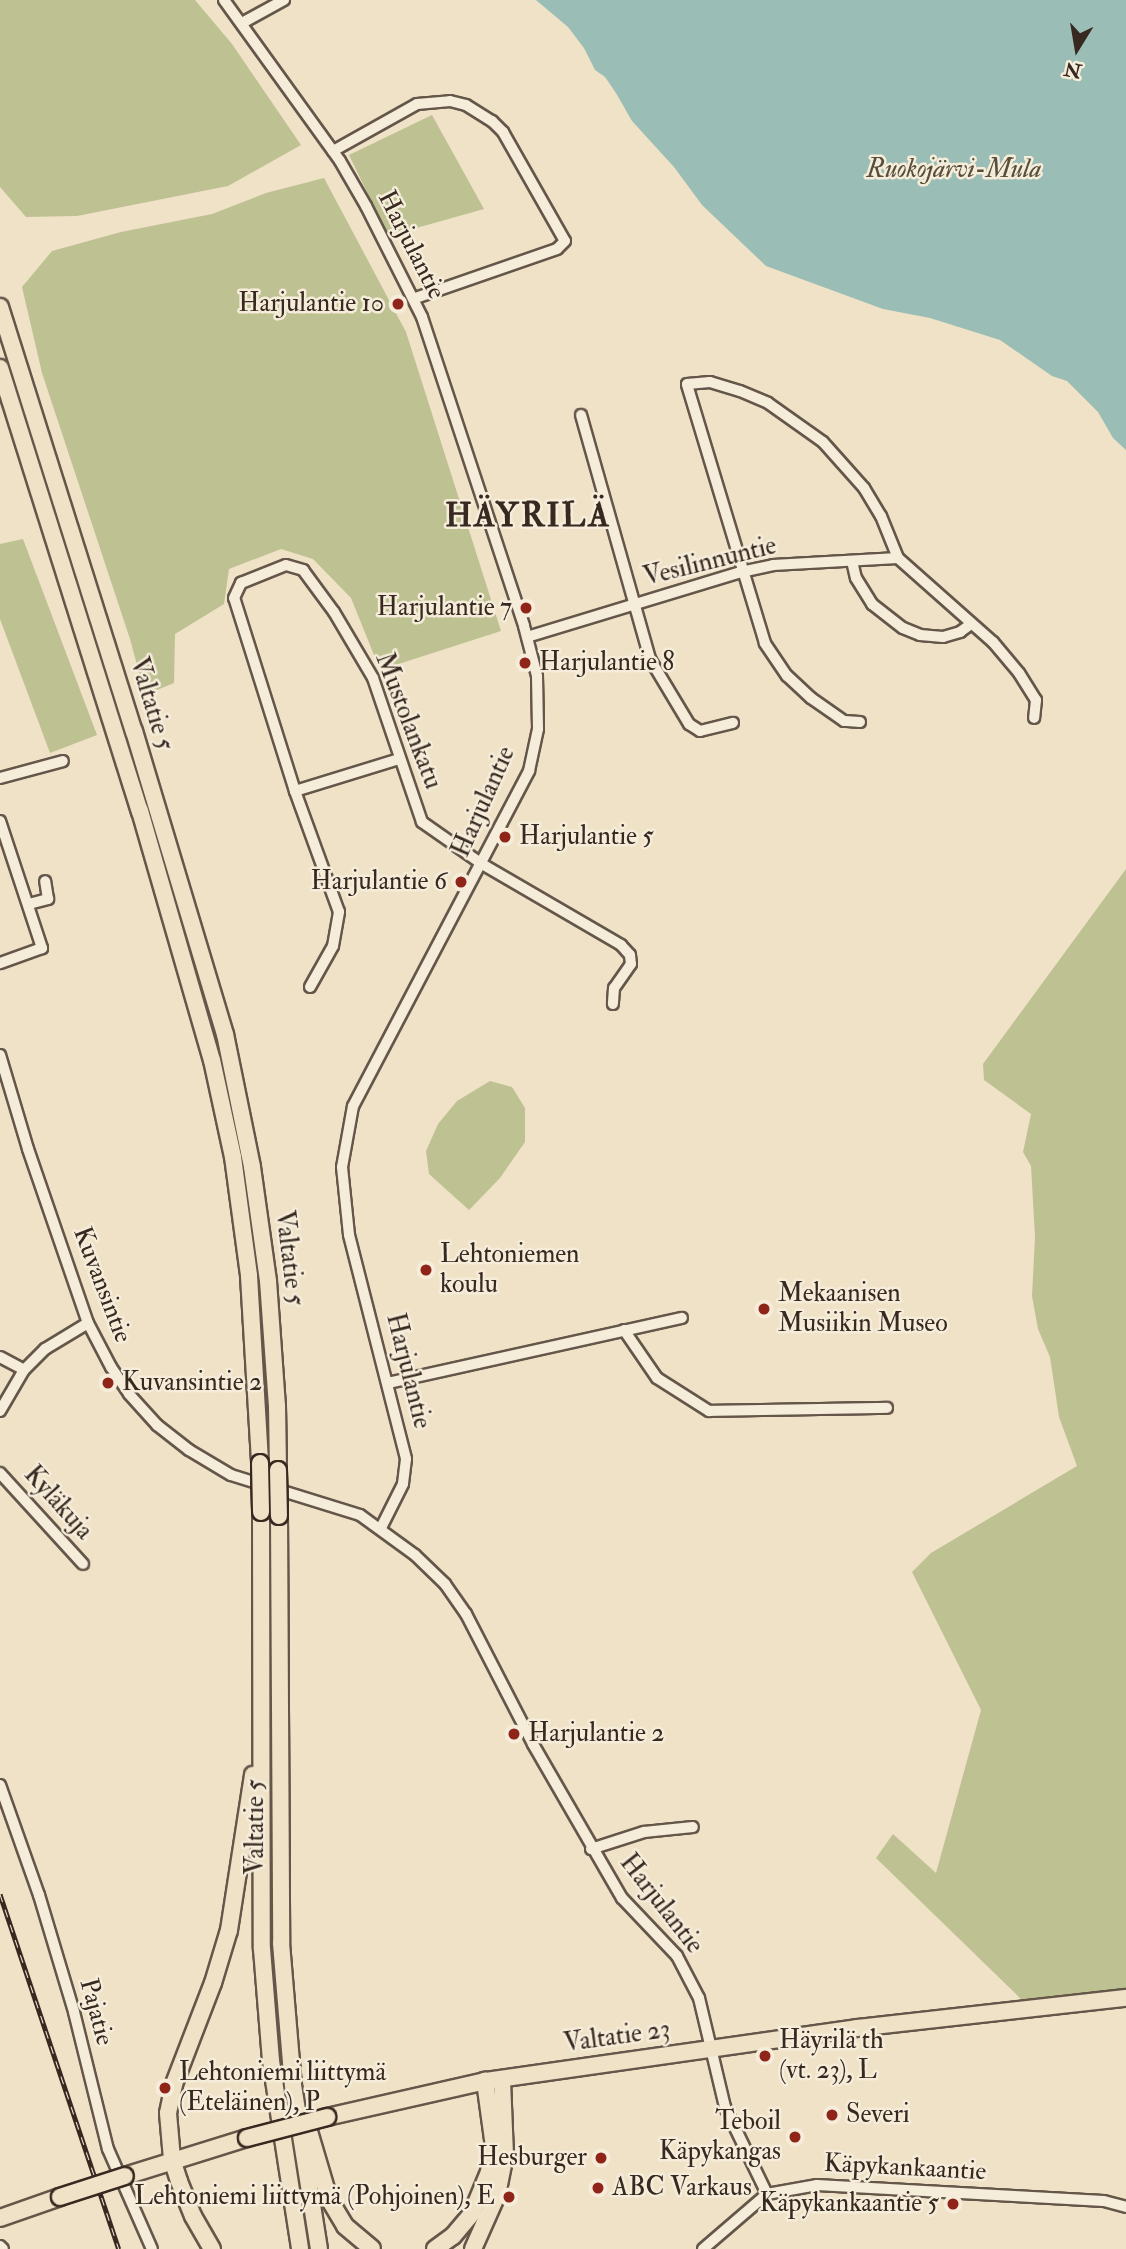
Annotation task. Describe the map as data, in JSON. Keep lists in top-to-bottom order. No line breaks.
{"streets":{"highway":["Valtatie 5","Valtatie 23"],"street":["Harjulantie","Vesilinnuntie","Mustolankatu","Kuvansintie","Kyläkuja","Pajatie","Käpykankaantie"]},"crossings":[["Harjulantie","Vesilinnuntie"],["Harjulantie","Mustolankatu"],["Harjulantie","Kuvansintie"],["Harjulantie","Valtatie 23"],["Harjulantie","Käpykankaantie"]],"districts":["HÄYRILÄ"],"parks":["Ruokojärvi-Mula"],"places":["Harjulantie 10","Harjulantie 7","Harjulantie 8","Harjulantie 5","Harjulantie 6","Lehtoniemen koulu","Mekaanisen Musiikin Museo","Kuvansintie 2","Harjulantie 2","Häyrilä th (vt. 23), L","Lehtoniemi liittymä (Eteläinen), P","Severi","Teboil Käpykangas","Hesburger","ABC Varkaus","Lehtoniemi liittymä (Pohjoinen), E","Käpykankaantie 5"],"north":"bottom"}
